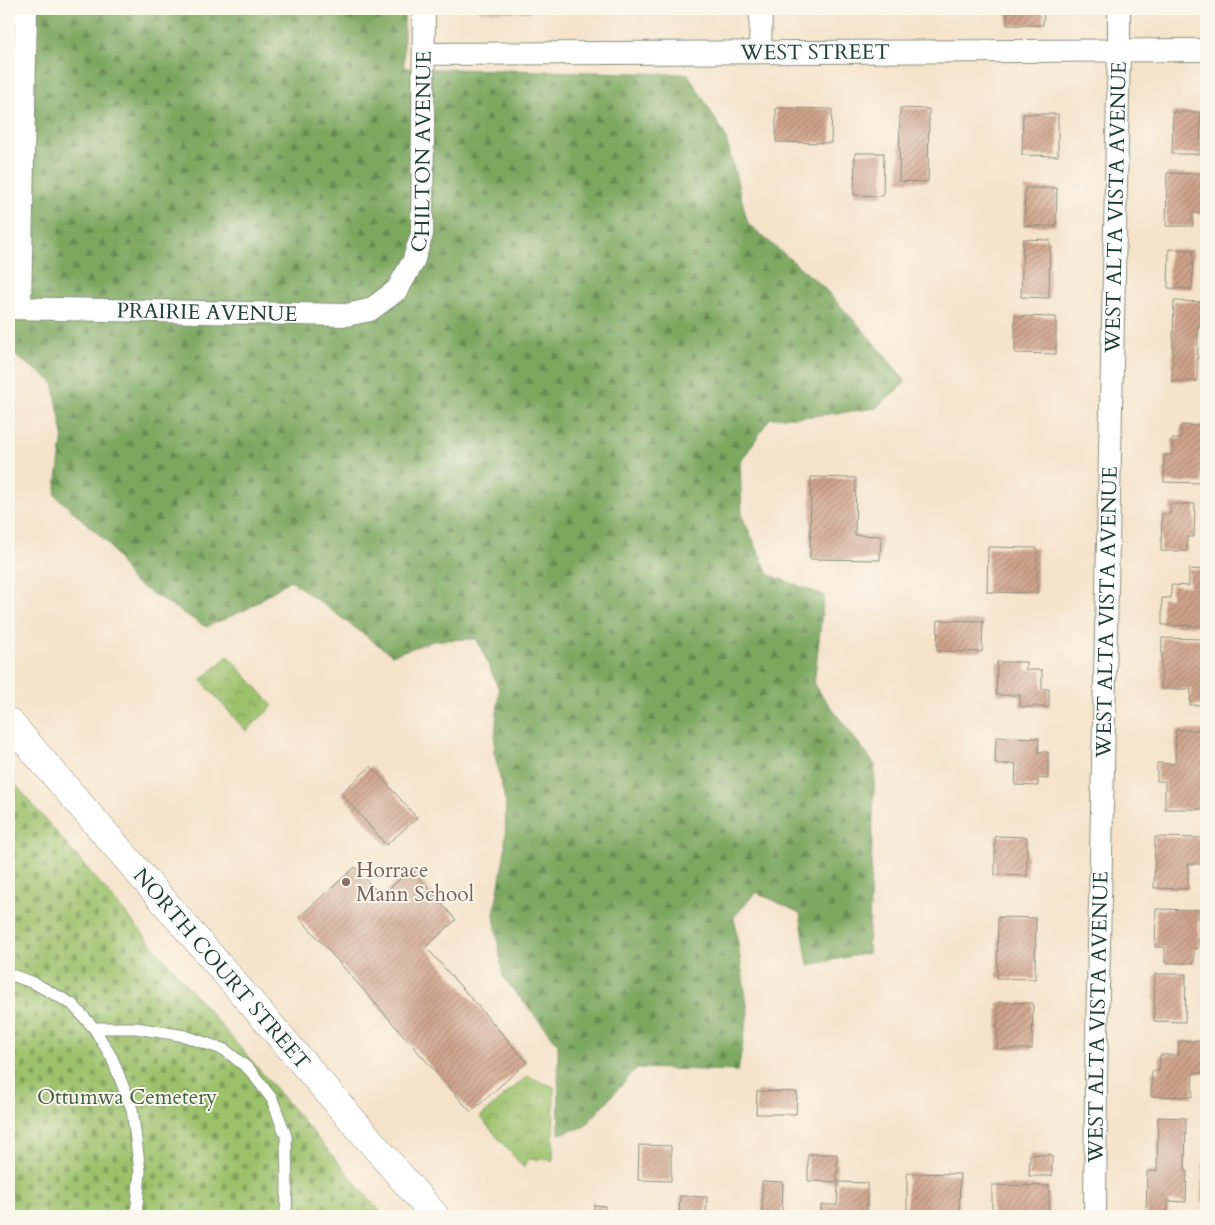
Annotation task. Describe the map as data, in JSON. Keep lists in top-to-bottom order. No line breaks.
{"streets":{"main road":["NORTH COURT STREET"],"street":["WEST STREET","CHILTON AVENUE","WEST ALTA VISTA AVENUE","PRAIRIE AVENUE"]},"crossings":[["WEST STREET","CHILTON AVENUE"],["WEST STREET","WEST ALTA VISTA AVENUE"],["CHILTON AVENUE","PRAIRIE AVENUE"]],"parks":["Ottumwa Cemetery"],"places":["Horrace Mann School"]}
